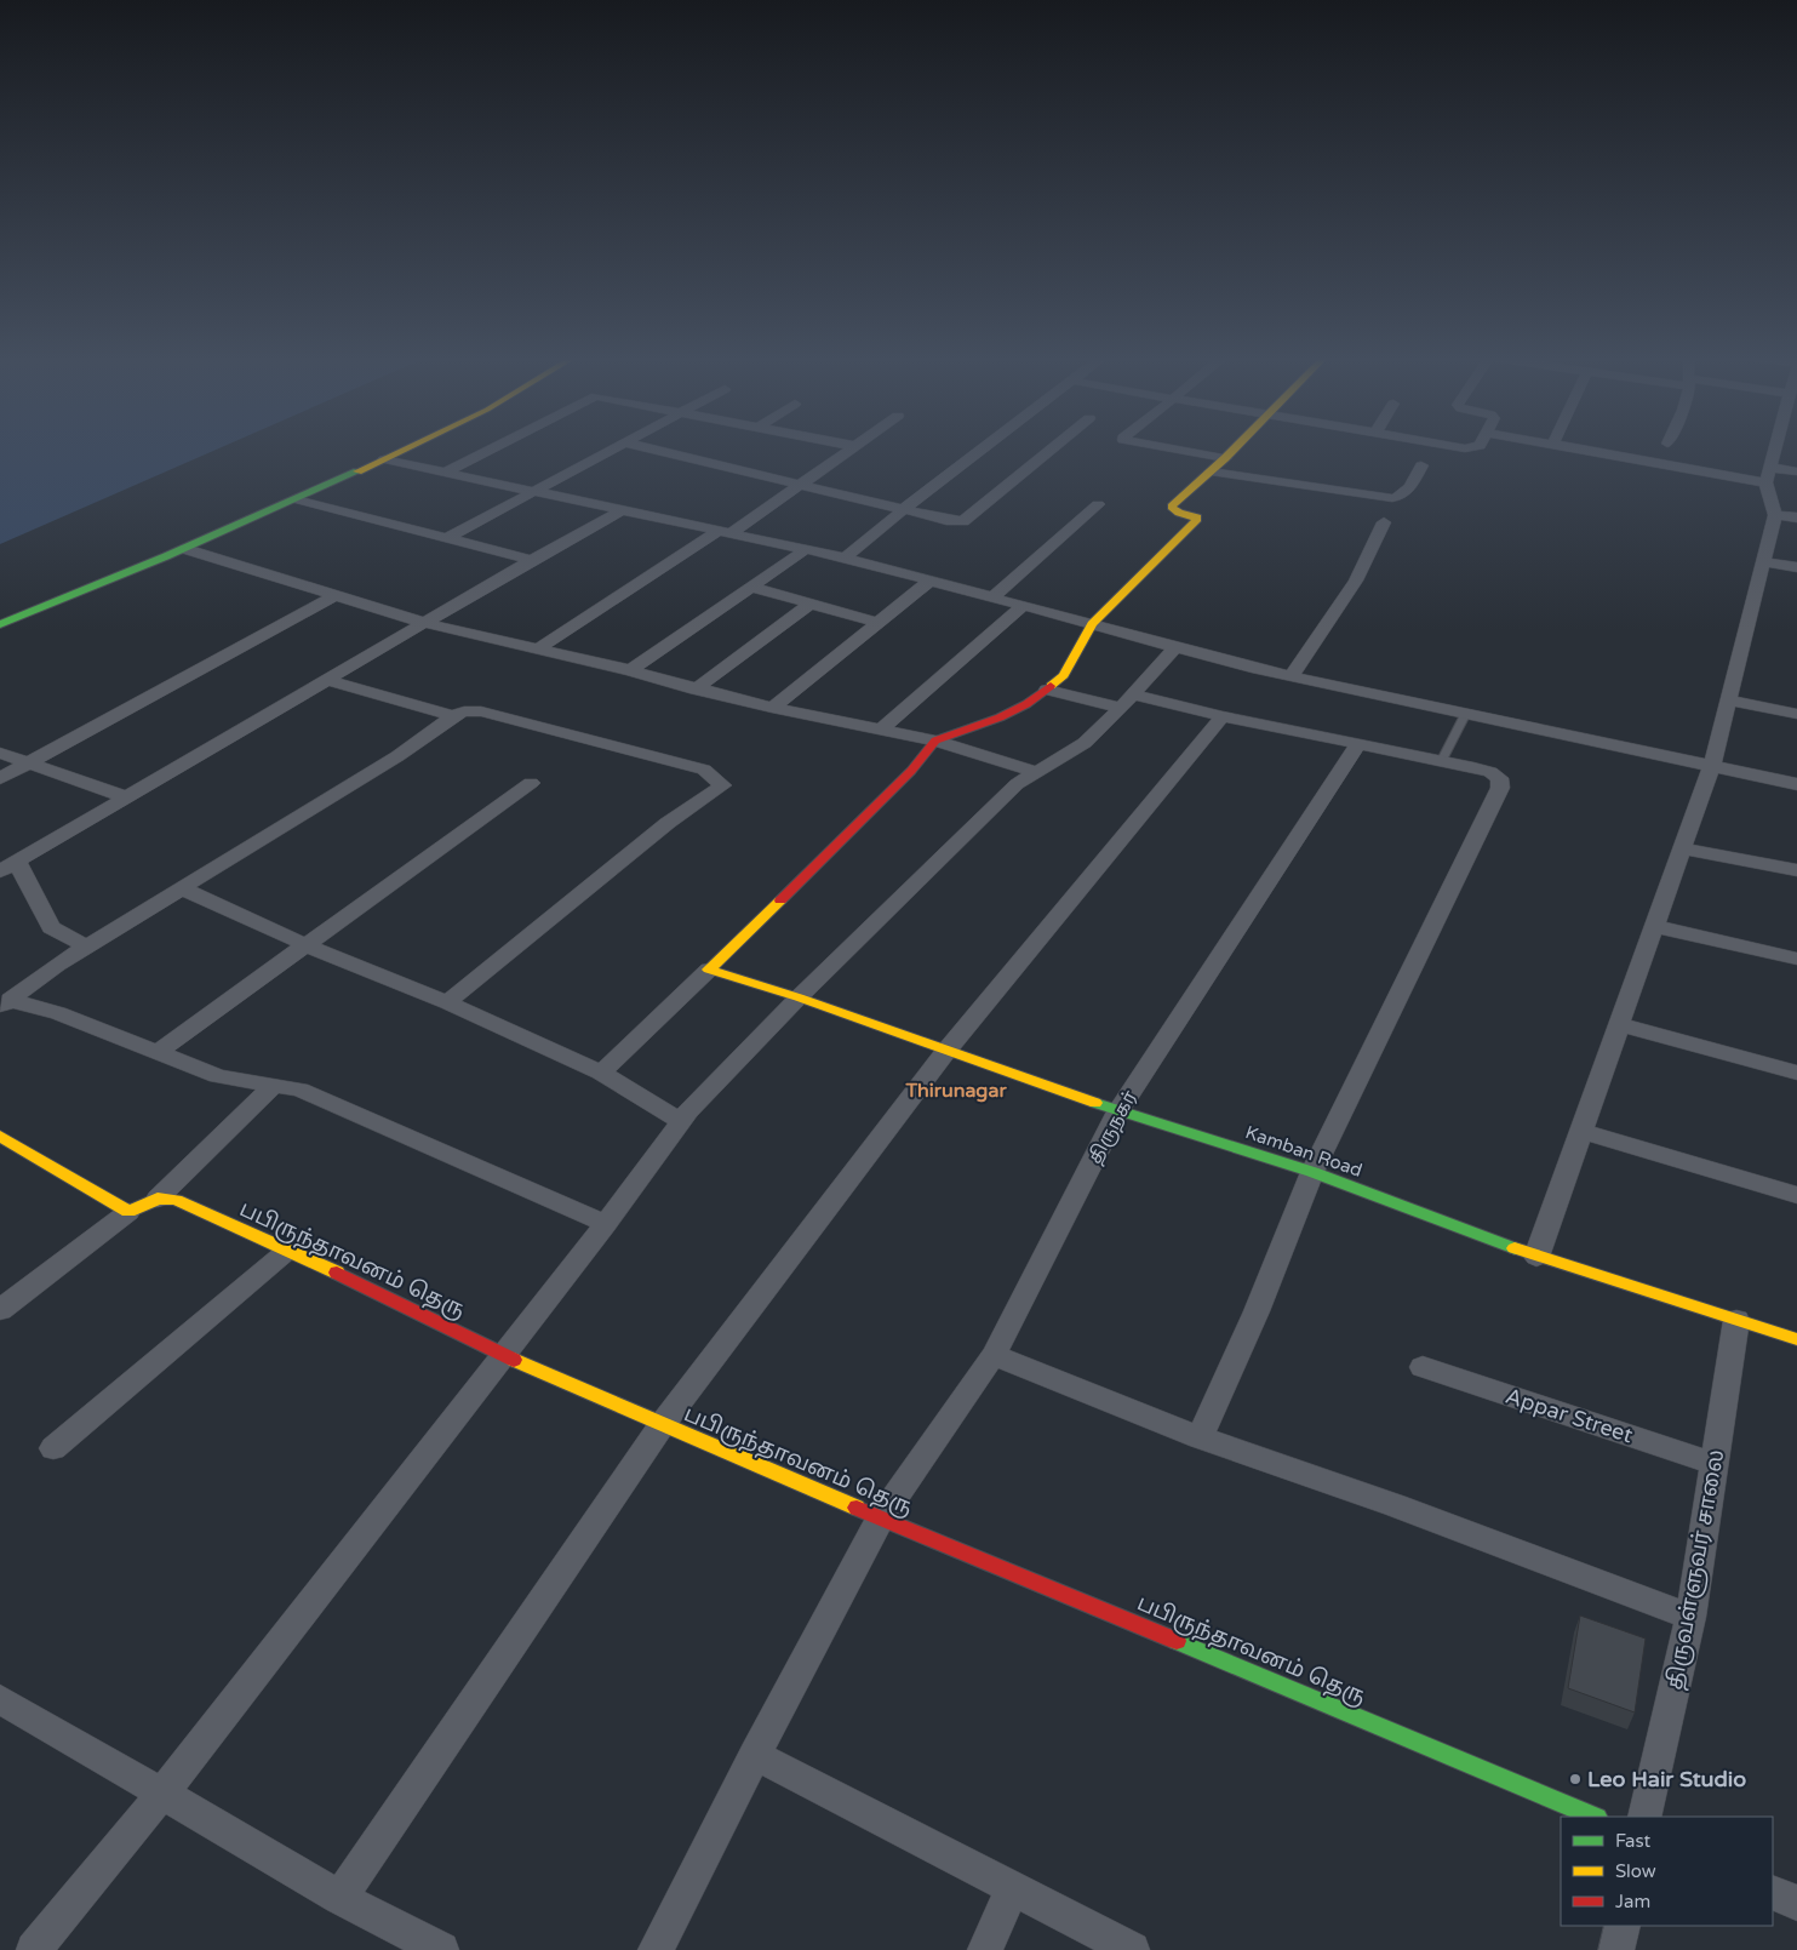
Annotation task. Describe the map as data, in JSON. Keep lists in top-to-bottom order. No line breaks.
{"streets":{"street":["திருநகர்","Kamban Road","பபிருந்தாவனம் தெரு","Appar Street","திருவள்ளுவர் சாலை"]},"crossings":[["திருநகர்","Kamban Road"],["திருநகர்","பபிருந்தாவனம் தெரு"],["Kamban Road","திருவள்ளுவர் சாலை"],["Appar Street","திருவள்ளுவர் சாலை"]],"districts":["Thirunagar"],"places":["Leo Hair Studio"],"legend":["Fast","Slow","Jam"]}
